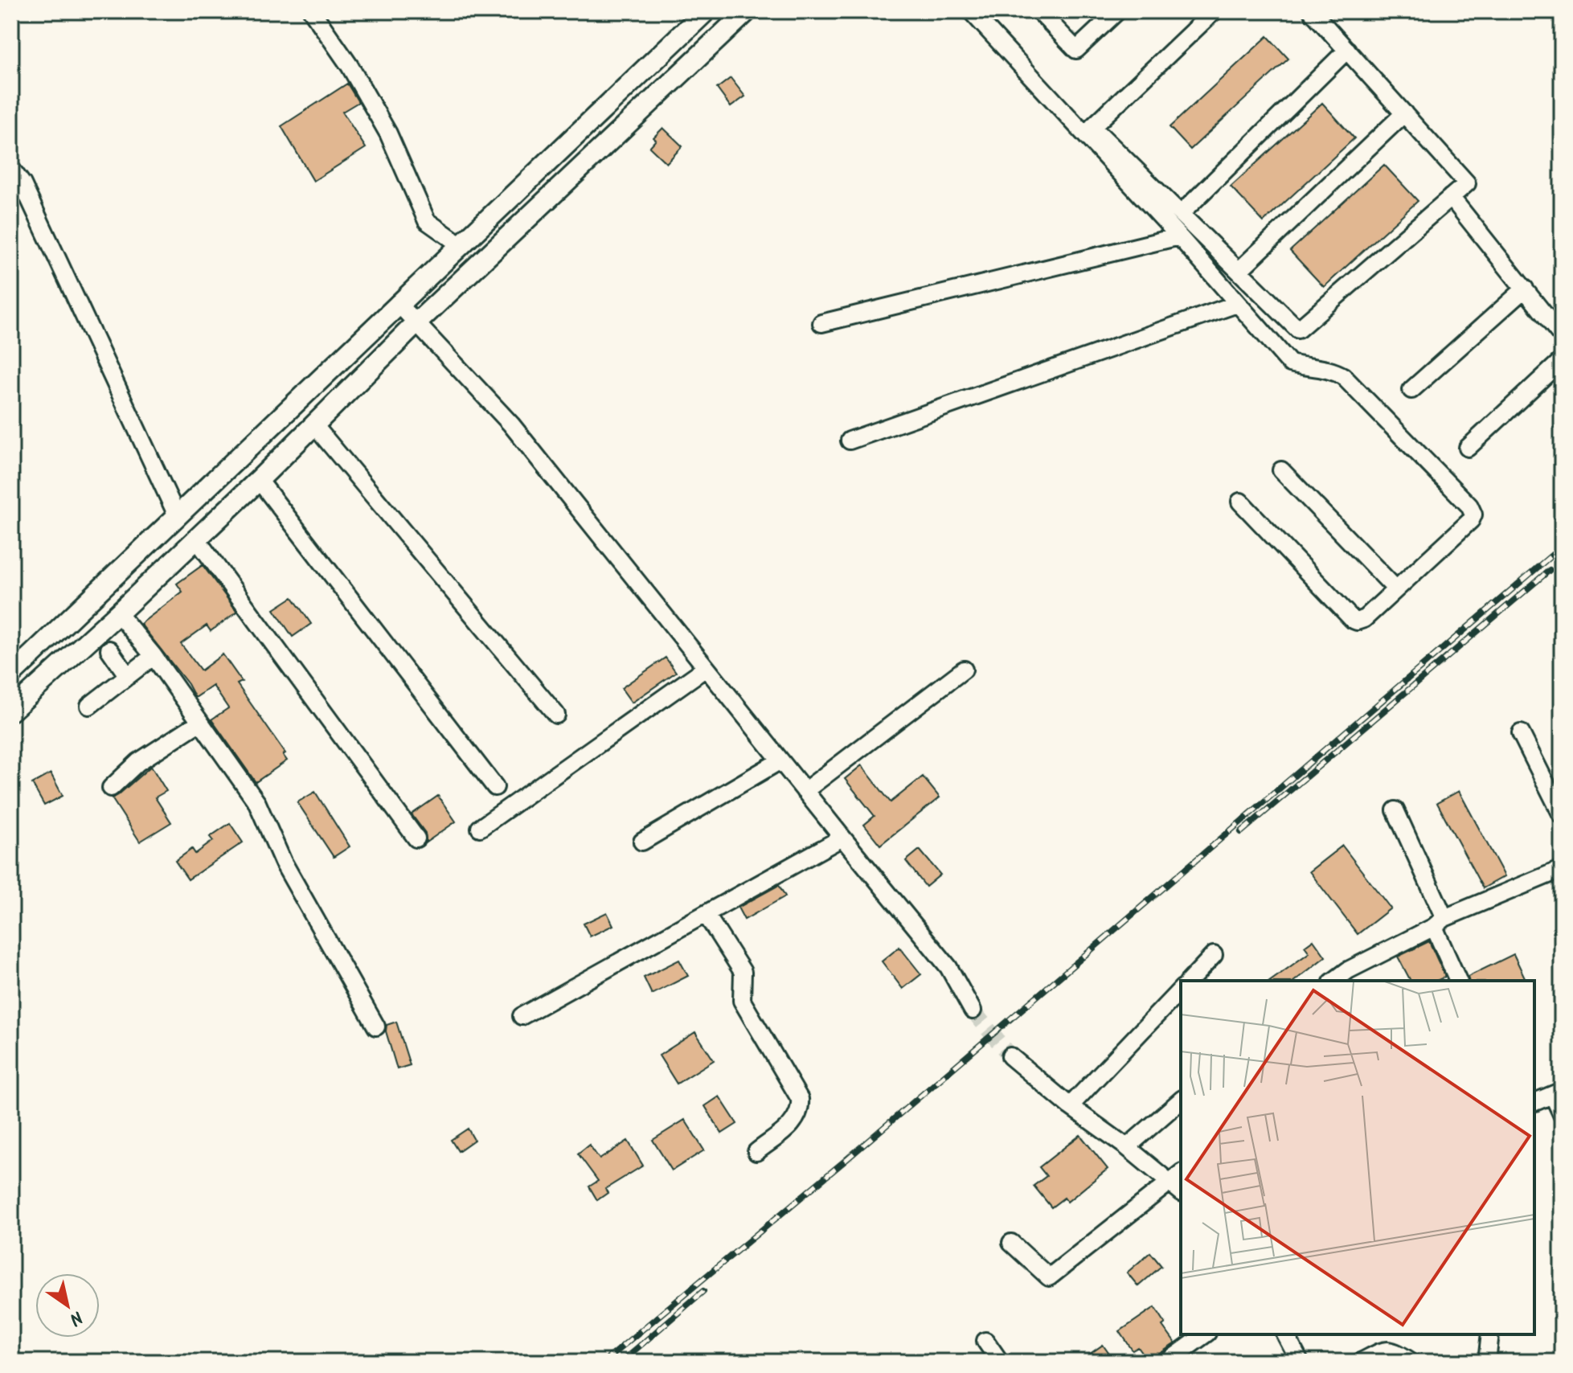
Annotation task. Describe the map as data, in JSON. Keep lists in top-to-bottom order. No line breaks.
{"north":"bottom right"}
